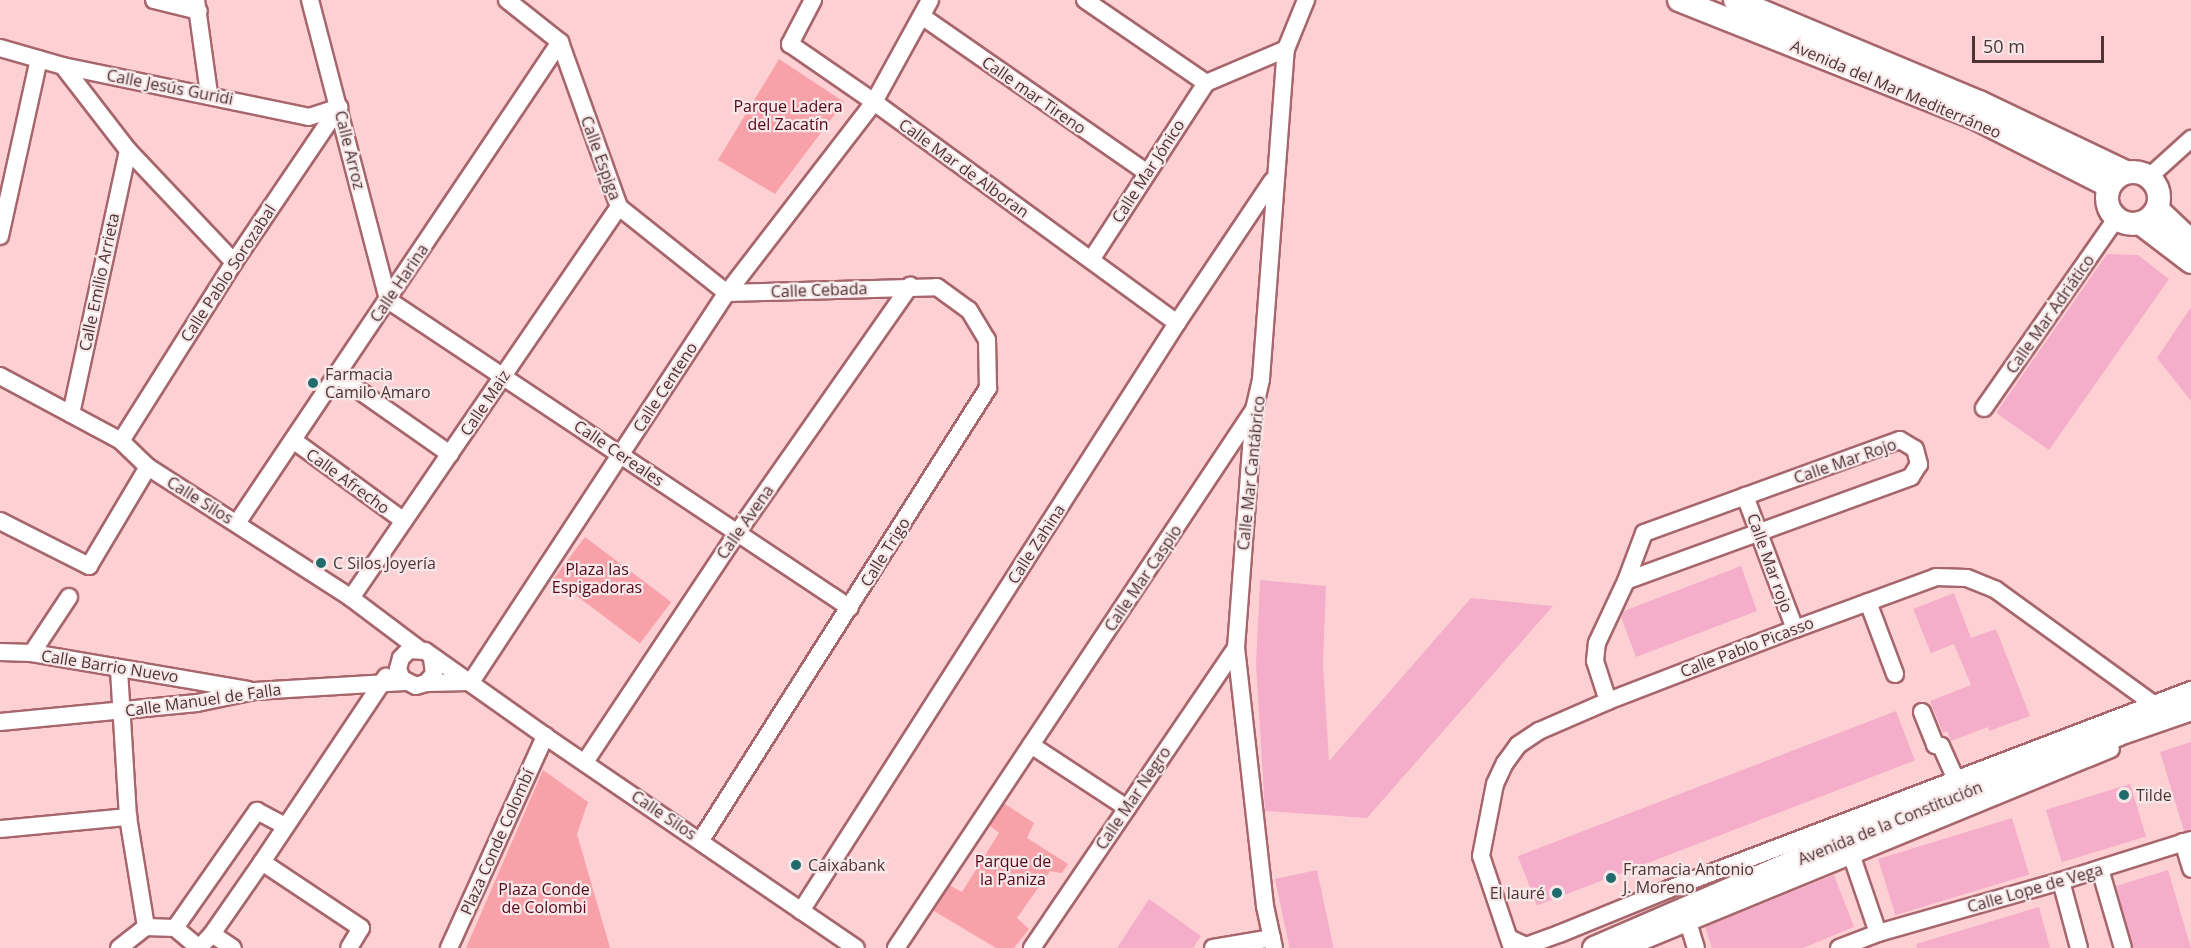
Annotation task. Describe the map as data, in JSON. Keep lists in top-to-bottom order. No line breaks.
{"streets":{"main road":["Avenida del Mar Mediterráneo","Avenida de la Constitución"],"street":["Calle Jesús Guridi","Calle mar Tireno","Calle Arroz","Calle Espiga","Calle Mar de Alboran","Calle Mar Jónico","Calle Pablo Sorozabal","Calle Emilio Arrieta","Calle Harina","Calle Cebada","Calle Mar Adriático","Calle Centeno","Calle Maiz","Calle Cereales","Calle Mar Rojo","Calle Mar Cantábrico","Calle Afrecho","Calle Silos","Calle Avena","Calle Zahina","Calle Trigo","Calle Mar rojo","Calle Mar Caspio","Calle Pablo Picasso","Calle Barrio Nuevo","Calle Manuel de Falla","Calle Mar Negro","Plaza Conde Colombí","Calle Lope de Vega"]},"crossings":[["Calle Jesús Guridi","Calle Arroz"],["Calle Jesús Guridi","Calle Pablo Sorozabal"],["Avenida del Mar Mediterráneo","Calle Mar Adriático"],["Calle mar Tireno","Calle Mar Jónico"],["Calle mar Tireno","Calle Centeno"],["Calle Arroz","Calle Pablo Sorozabal"],["Calle Arroz","Calle Harina"],["Calle Arroz","Calle Cereales"],["Calle Espiga","Calle Harina"],["Calle Espiga","Calle Cebada"],["Calle Espiga","Calle Centeno"],["Calle Espiga","Calle Maiz"],["Calle Mar de Alboran","Calle Mar Jónico"],["Calle Mar de Alboran","Calle Centeno"],["Calle Mar de Alboran","Calle Zahina"],["Calle Pablo Sorozabal","Calle Silos"],["Calle Emilio Arrieta","Calle Silos"],["Calle Harina","Calle Cereales"],["Calle Harina","Calle Afrecho"],["Calle Harina","Calle Silos"],["Calle Cebada","Calle Centeno"],["Calle Cebada","Calle Avena"],["Calle Cebada","Calle Trigo"],["Calle Centeno","Calle Cereales"],["Calle Centeno","Calle Silos"],["Calle Maiz","Calle Cereales"],["Calle Maiz","Calle Afrecho"],["Calle Maiz","Calle Silos"],["Calle Cereales","Calle Avena"],["Calle Cereales","Calle Trigo"],["Calle Mar Rojo","Calle Mar rojo"],["Calle Mar Rojo","Calle Pablo Picasso"],["Calle Mar Cantábrico","Calle Zahina"],["Calle Mar Cantábrico","Calle Mar Caspio"],["Calle Mar Cantábrico","Calle Mar Negro"],["Calle Silos","Calle Avena"],["Calle Silos","Calle Zahina"],["Calle Silos","Calle Trigo"],["Calle Silos","Plaza Conde Colombí"],["Calle Avena","Calle Trigo"],["Calle Mar rojo","Calle Pablo Picasso"],["Calle Pablo Picasso","Avenida de la Constitución"],["Calle Barrio Nuevo","Calle Manuel de Falla"]],"parks":["Parque Ladera del Zacatín","Plaza las Espigadoras","Parque de la Paniza","Plaza Conde de Colombi"],"places":["Farmacia Camilo Amaro","C Silos Joyería","Tilde","Caixabank","Framacia Antonio J. Moreno","El lauré"],"scale_bar":"50 m"}
